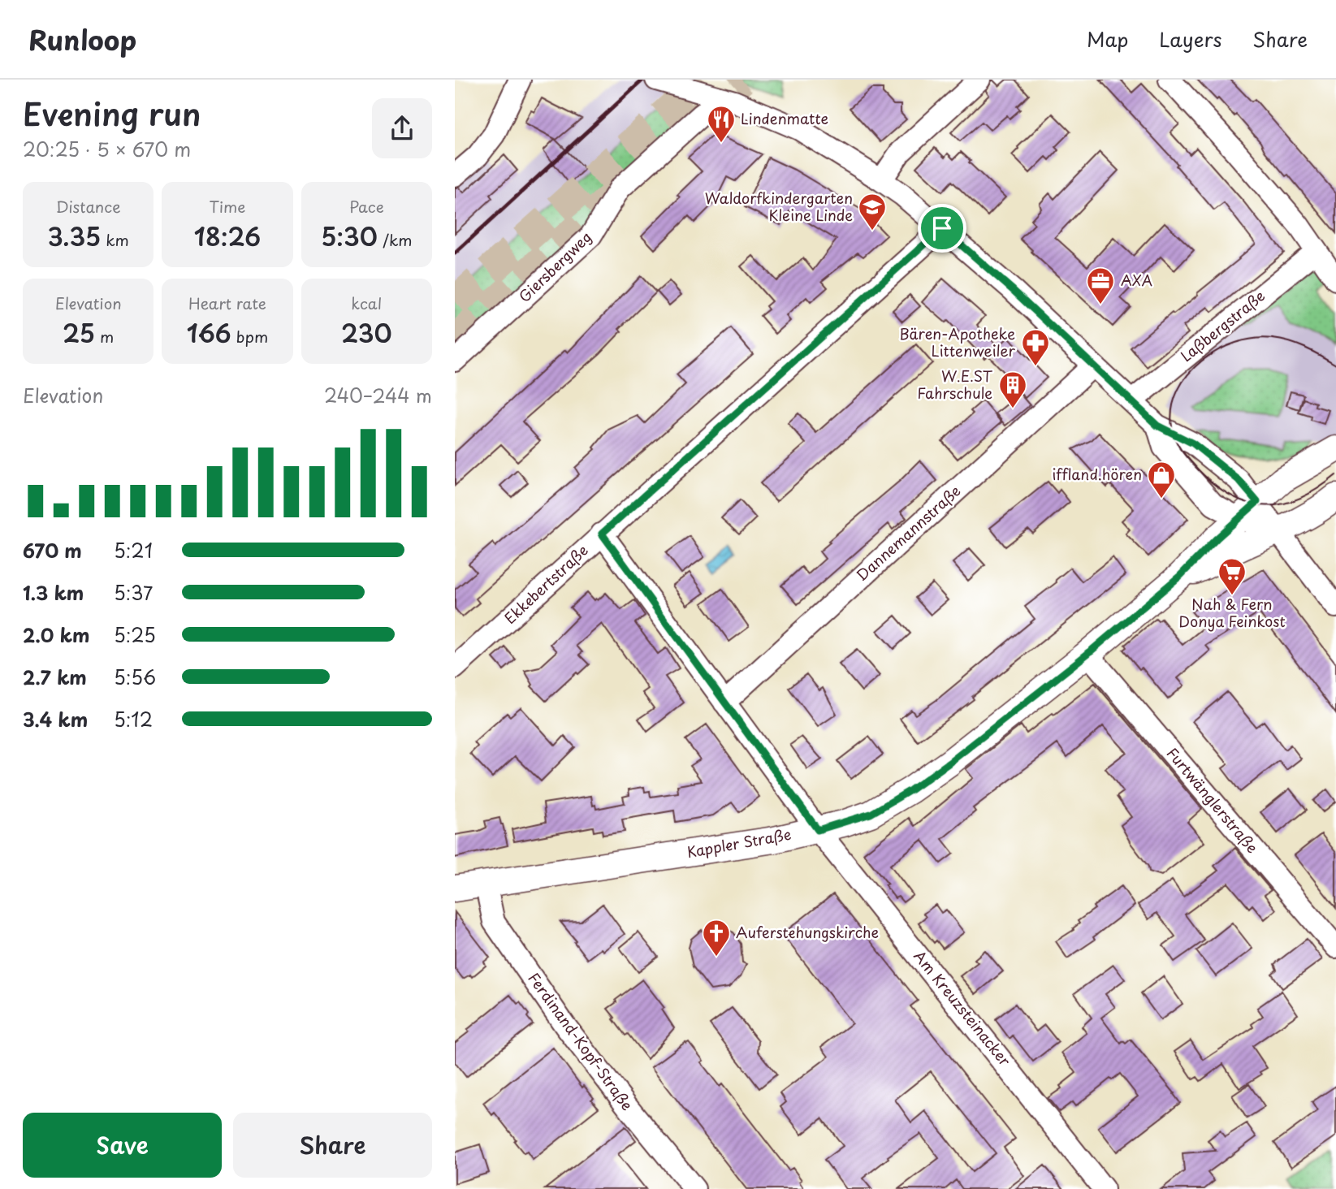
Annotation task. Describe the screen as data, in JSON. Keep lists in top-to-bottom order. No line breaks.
{"streets":{"street":["Giersbergweg","Laßbergstraße","Dannemannstraße","Ekkebertstraße","Furtwänglerstraße","Kappler Straße","Am Kreuzsteinacker","Ferdinand-Kopf-Straße"]},"crossings":[["Dannemannstraße","Am Kreuzsteinacker"],["Ekkebertstraße","Am Kreuzsteinacker"],["Furtwänglerstraße","Kappler Straße"],["Kappler Straße","Am Kreuzsteinacker"],["Kappler Straße","Ferdinand-Kopf-Straße"]],"places":{"restaurant":["Lindenmatte"],"school or university":["Waldorfkindergarten Kleine Linde"],"office":["AXA"],"pharmacy":["Bären-Apotheke Littenweiler"],"building":["W.E.ST Fahrschule"],"shop":["iffland.hören"],"supermarket":["Nah & Fern Donya Feinkost"],"church":["Auferstehungskirche"]},"page":{"header":"Runloop","nav":["Map","Layers","Share"],"heading":["Evening run","20:25 · 5 × 670 m"],"stats":[["Distance","3.35 km"],["Time","18:26"],["Pace","5:30 /km"],["Elevation","25 m"],["Heart rate","166 bpm"],["kcal","230"]],"chart":["Elevation","240–244 m"],"list":[{"name":"670 m","note":"5:21"},{"name":"1.3 km","note":"5:37"},{"name":"2.0 km","note":"5:25"},{"name":"2.7 km","note":"5:56"},{"name":"3.4 km","note":"5:12"}],"buttons":["Save","Share"]}}
